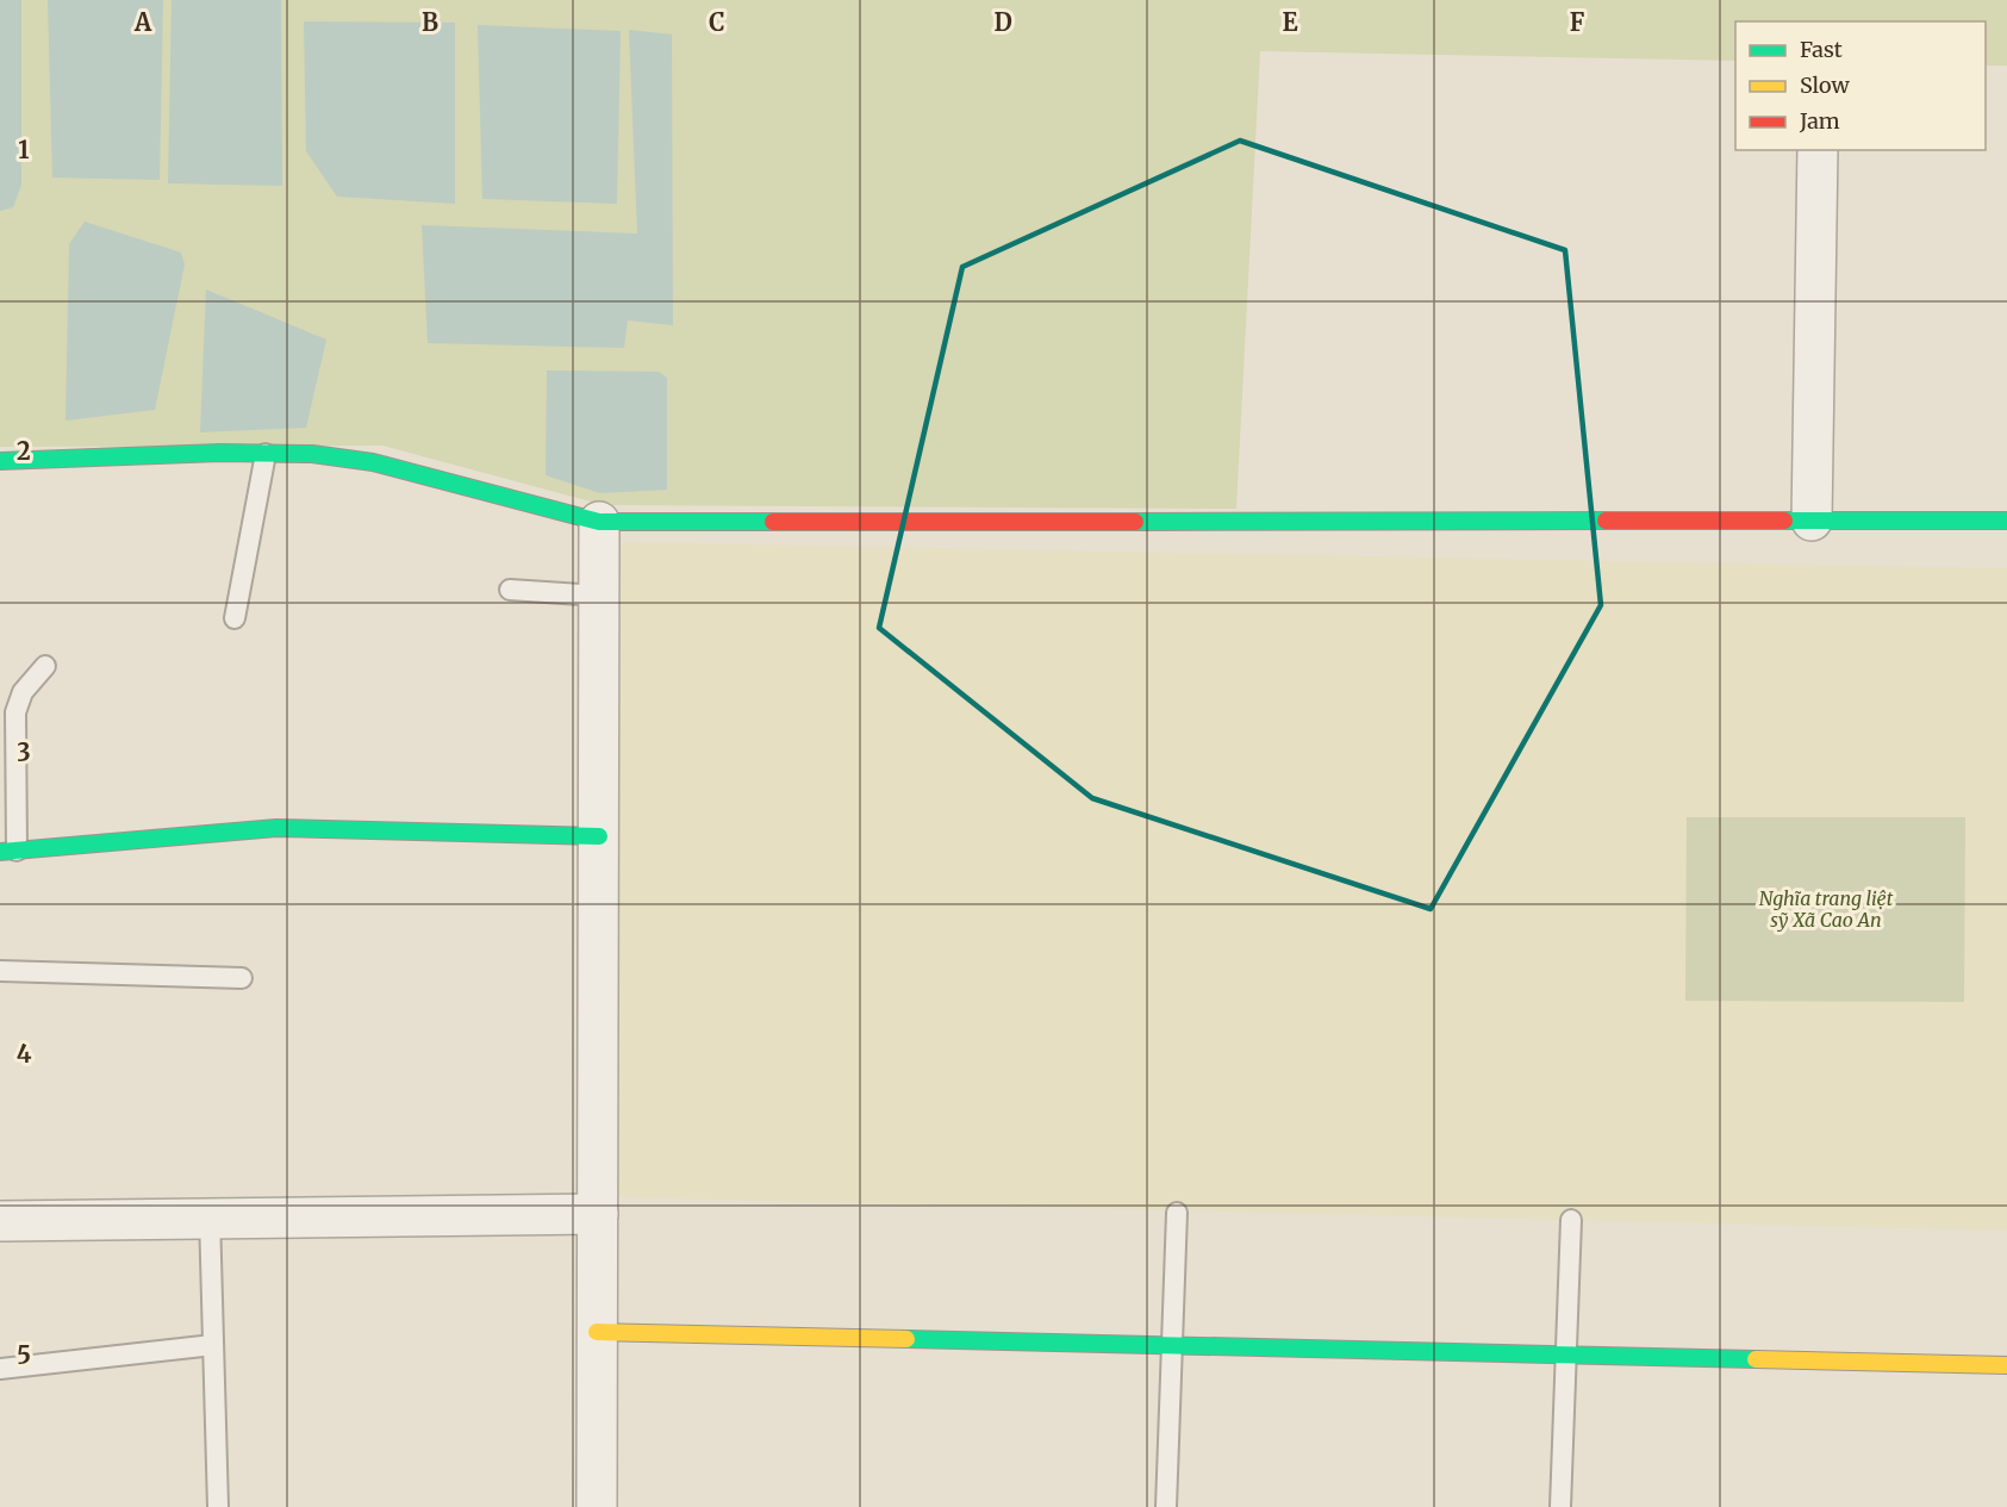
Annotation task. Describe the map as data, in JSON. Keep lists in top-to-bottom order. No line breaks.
{"parks":["Nghĩa trang liệt sỹ Xã Cao An"],"legend":["Fast","Slow","Jam"],"grid":{"columns":["A","B","C","D","E","F"],"rows":["1","2","3","4","5"]}}
